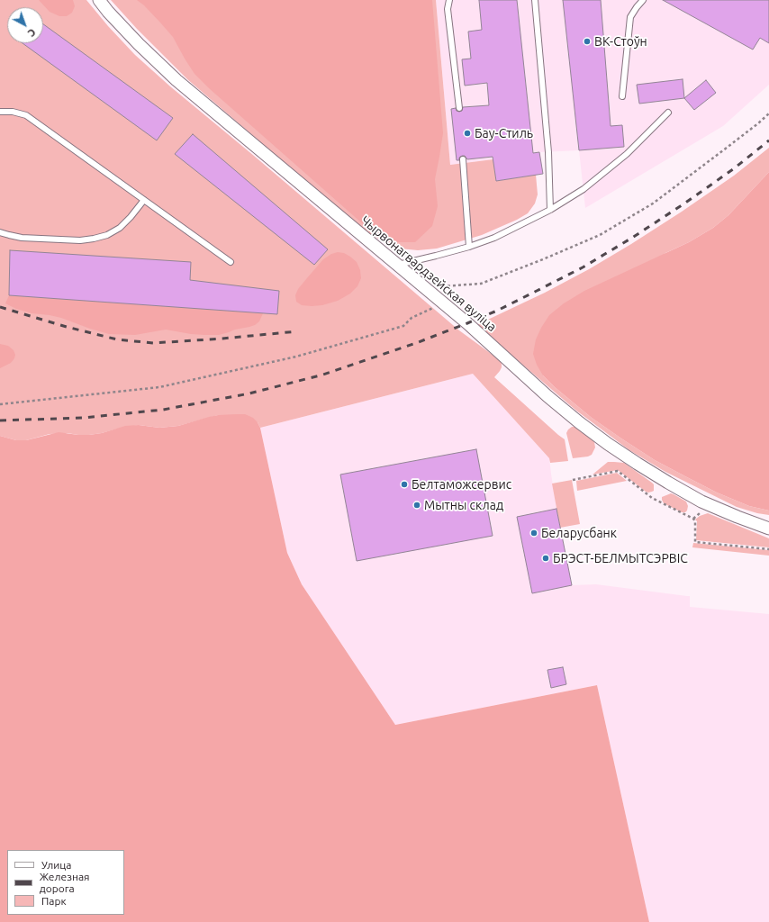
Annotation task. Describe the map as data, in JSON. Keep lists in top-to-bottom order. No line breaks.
{"streets":{"street":["Чырвонагвардзейская вуліца"]},"places":["ВК-Стоўн","Бау-Стиль","Белтаможсервис","Мытны склад","Беларусбанк","БРЭСТ-БЕЛМЫТСЭРВІС"],"legend":["Улица","Железная дорога","Парк"],"north":"bottom right"}
